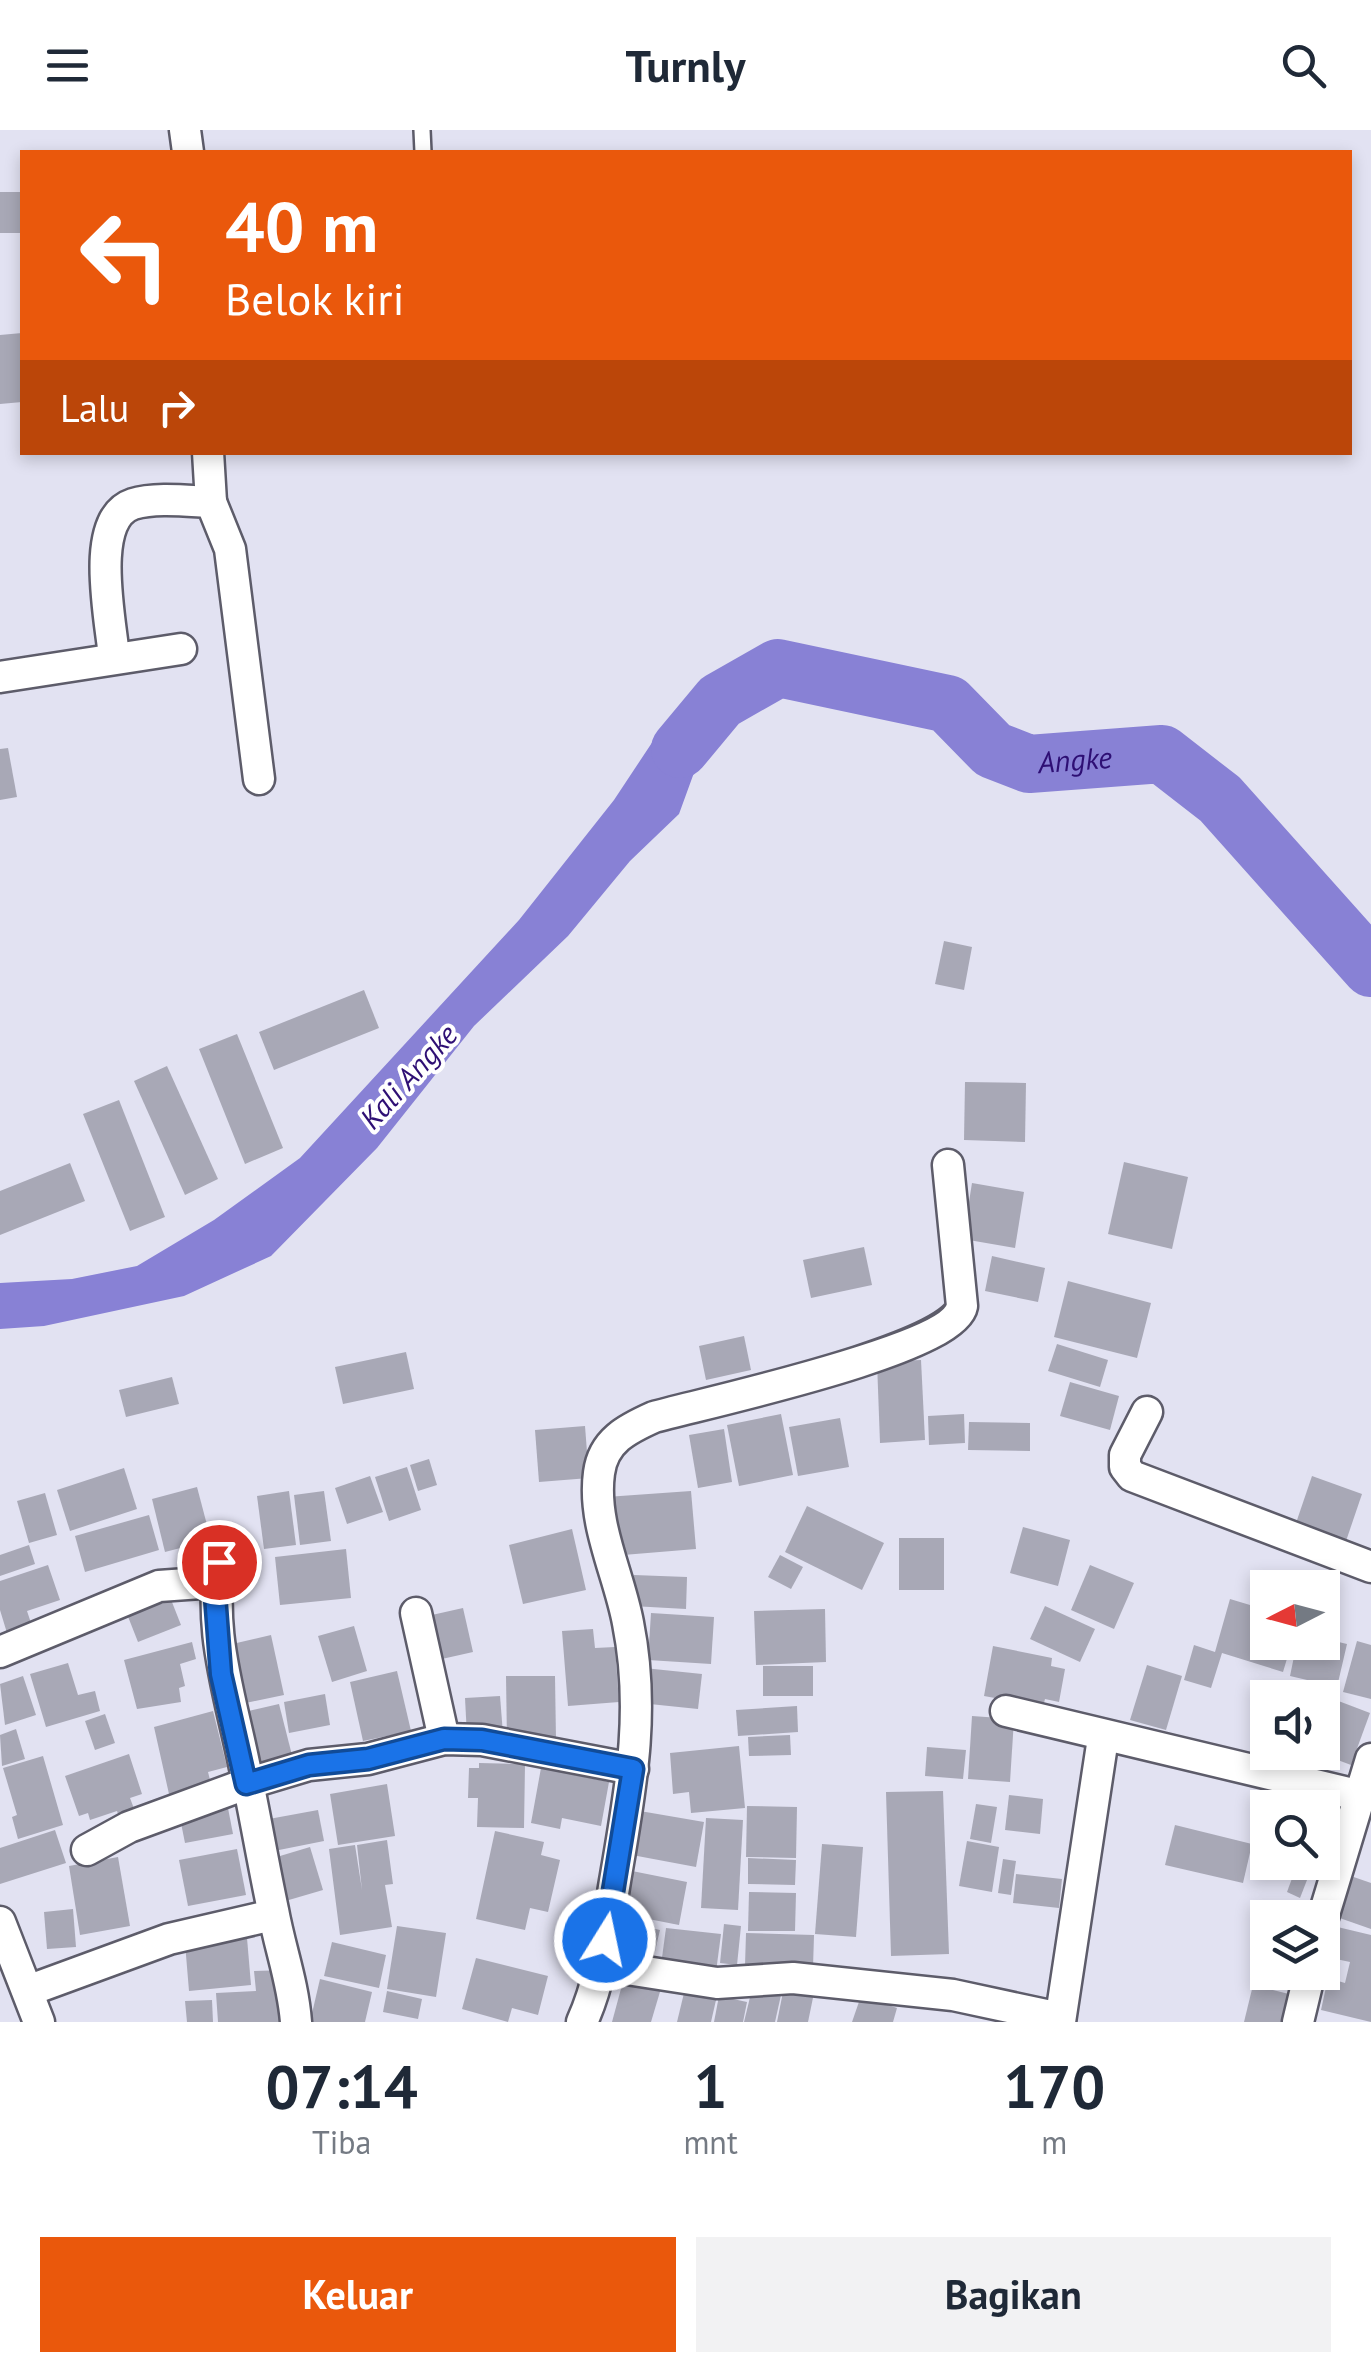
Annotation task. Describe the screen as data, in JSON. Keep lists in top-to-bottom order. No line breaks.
{"water":["Angke","Kali Angke"],"north":"left","page":{"header":"Turnly","turn":["40 m","Belok kiri"],"then":"Lalu","eta":["07:14","Tiba","1","mnt","170","m"],"buttons":["Keluar","Bagikan"]}}
